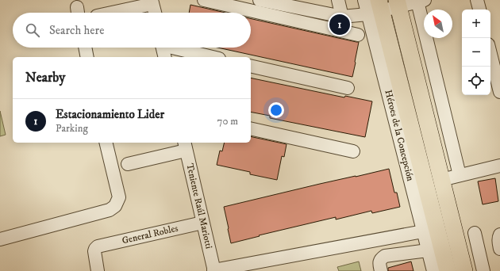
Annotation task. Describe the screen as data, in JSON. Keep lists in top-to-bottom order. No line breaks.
{"streets":{"main road":["Héroes de la Concepción"],"street":["Teniente Raúl Mariotti","General Robles"]},"crossings":[["Teniente Raúl Mariotti","General Robles"]],"north":"top left","page":{"map_buttons":["+","−"],"pins":"1","search":"Search here","heading":"Nearby","list":[{"mark":"1","name":"Estacionamiento Lider","note":"Parking","value":"70 m"}]}}
